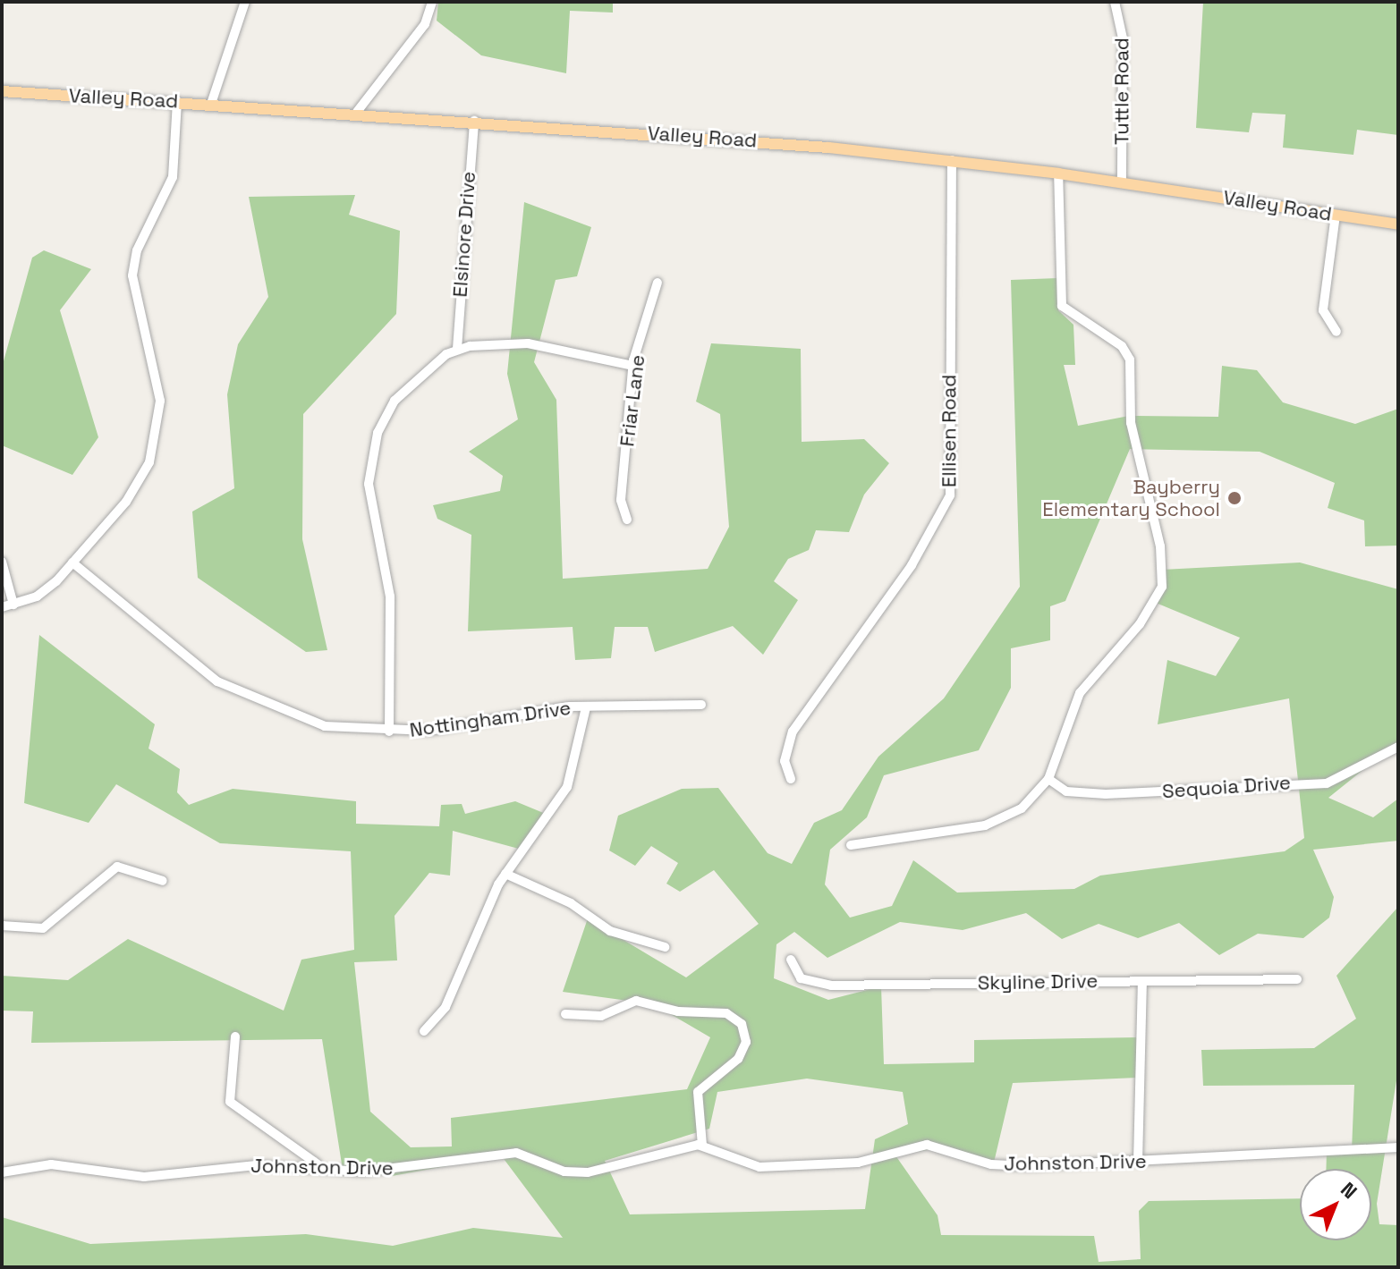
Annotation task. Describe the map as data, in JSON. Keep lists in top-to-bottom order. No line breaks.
{"streets":{"main road":["Valley Road"],"street":["Tuttle Road","Elsinore Drive","Friar Lane","Ellisen Road","Nottingham Drive","Sequoia Drive","Skyline Drive","Johnston Drive"]},"crossings":[["Tuttle Road","Valley Road"],["Valley Road","Elsinore Drive"],["Valley Road","Ellisen Road"]],"places":["Bayberry Elementary School"],"north":"top right"}
